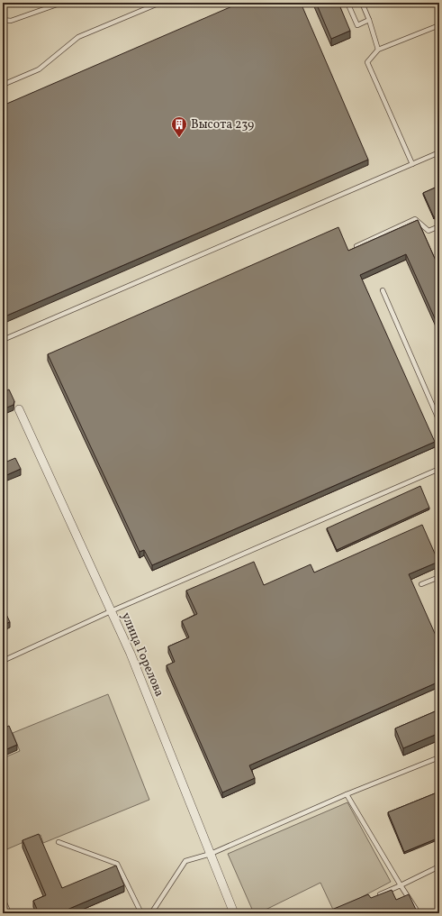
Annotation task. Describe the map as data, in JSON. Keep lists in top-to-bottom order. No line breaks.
{"streets":{"street":["улица Горелова"]},"places":{"building":["Высота 239"]}}
